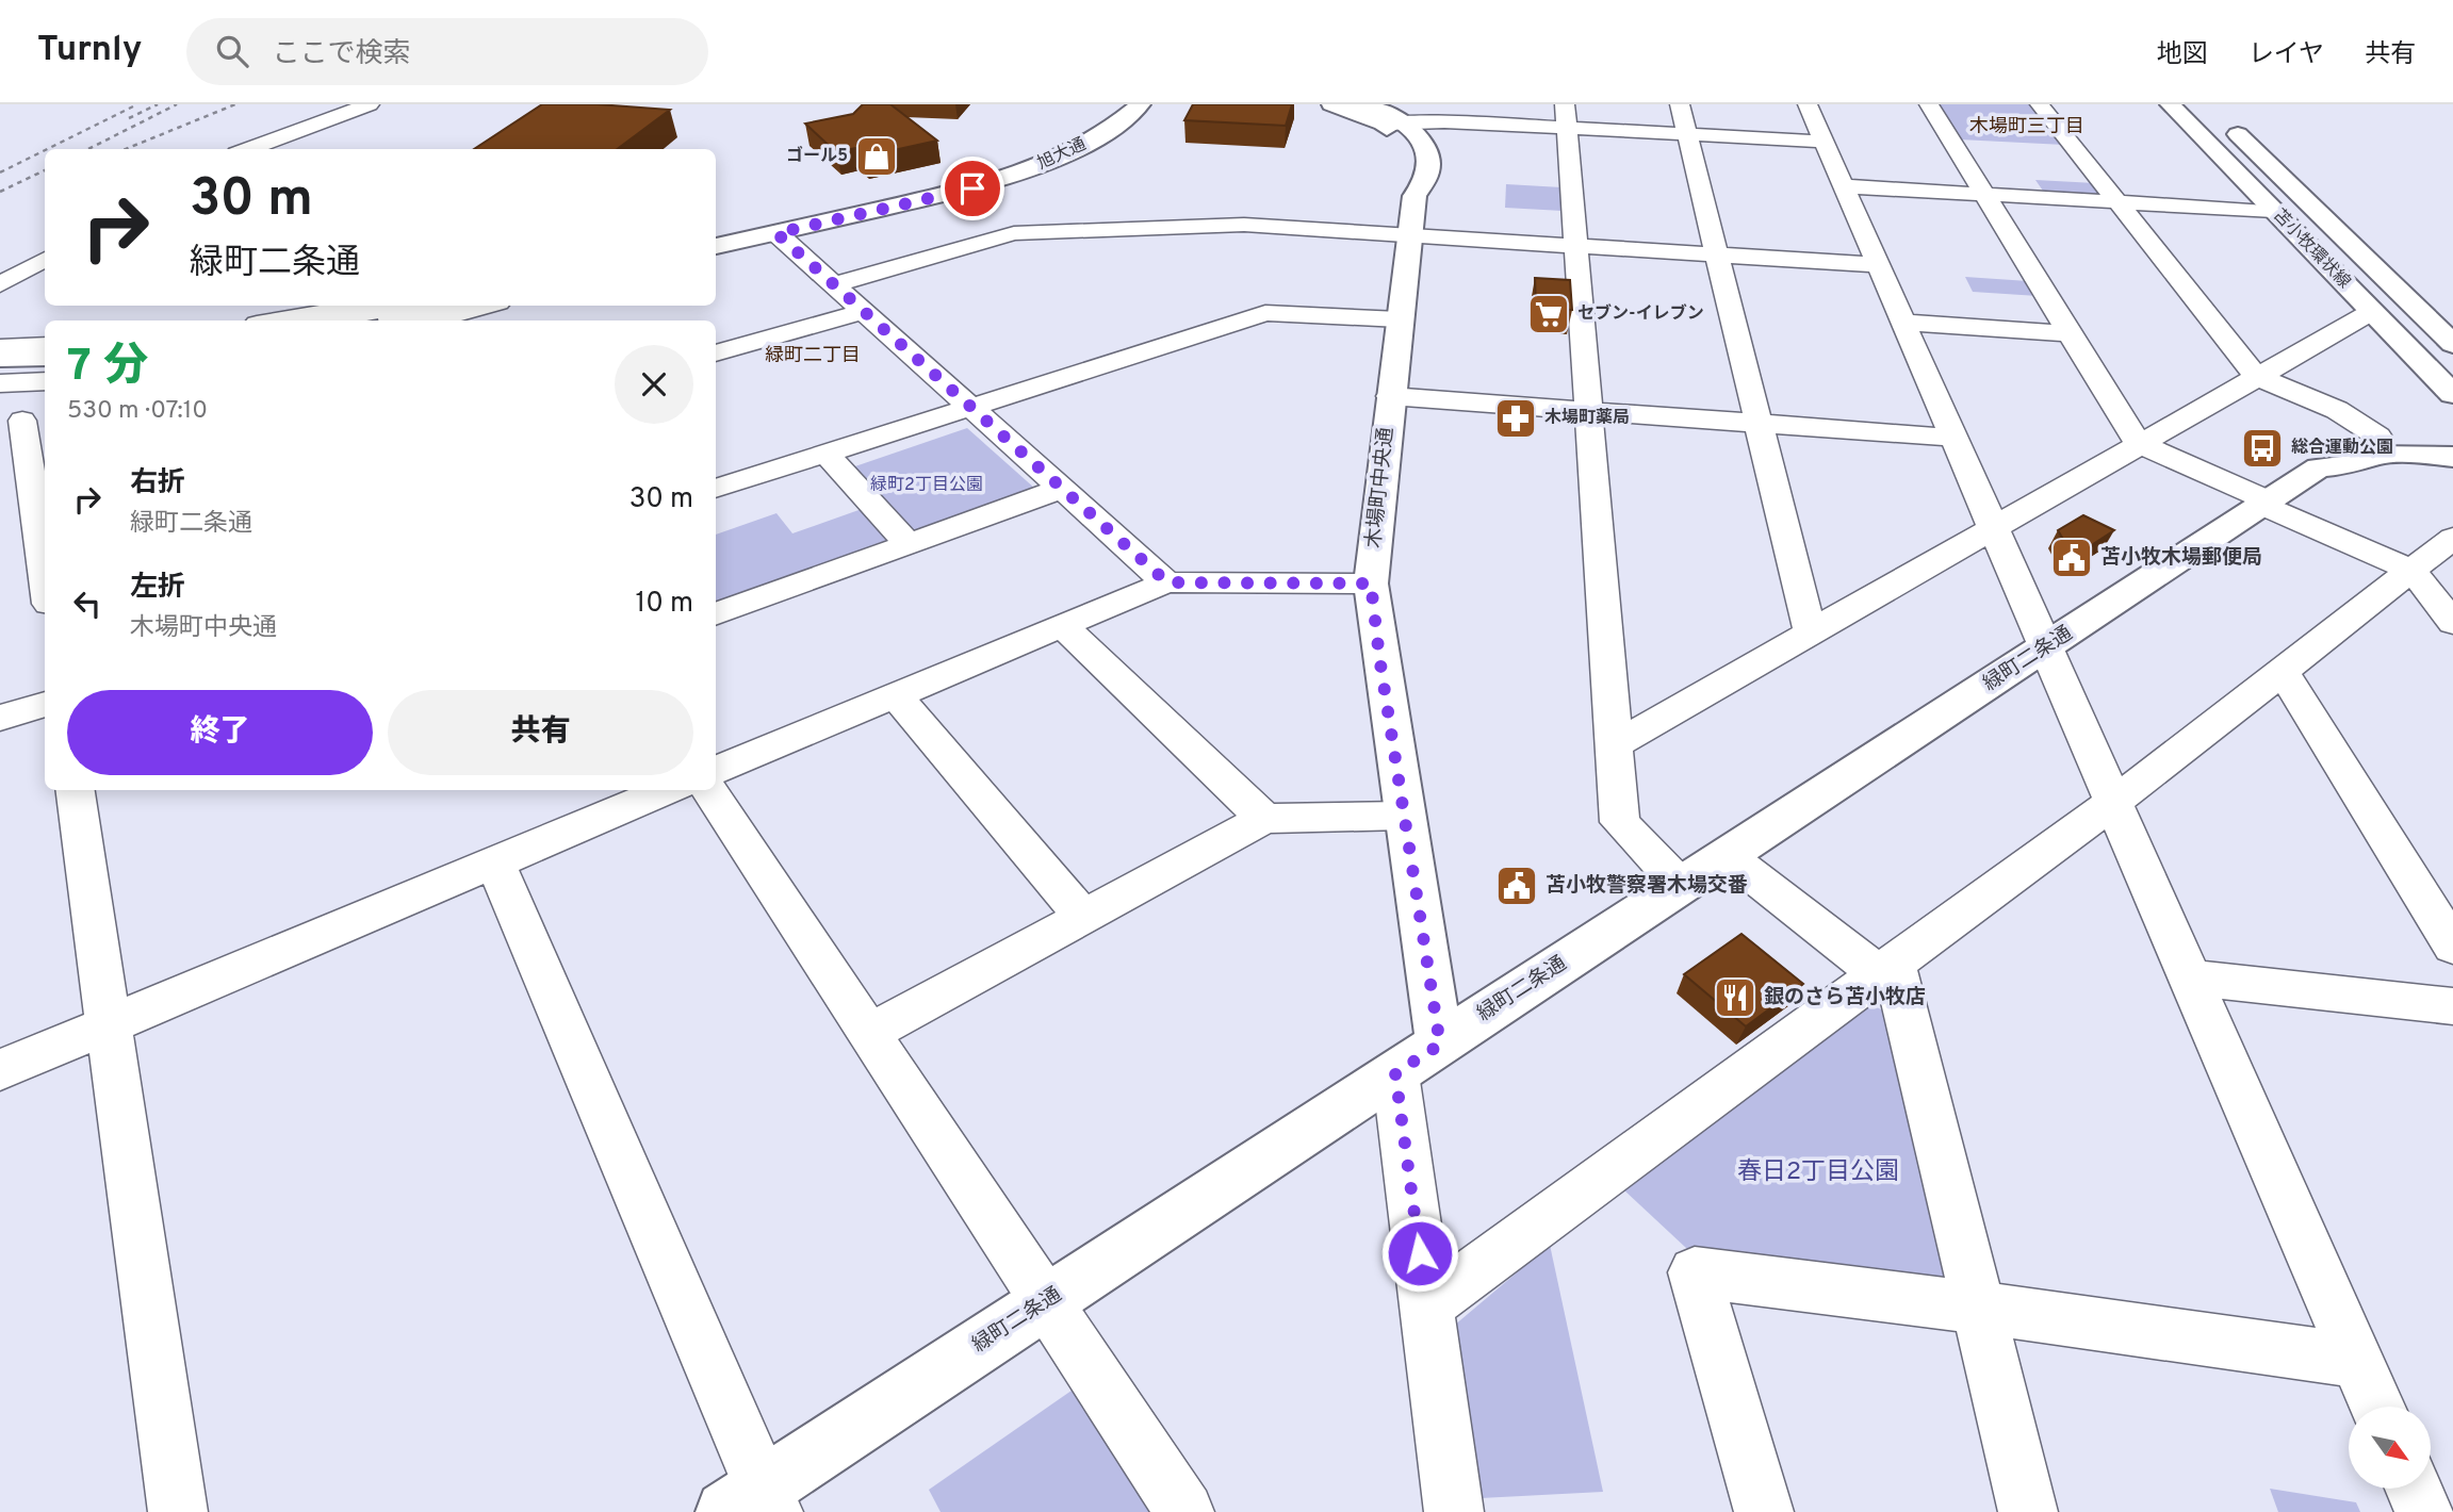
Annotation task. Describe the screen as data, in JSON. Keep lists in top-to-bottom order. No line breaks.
{"streets":{"street":["旭大通","苫小牧環状線","木場町中央通","緑町二条通"]},"crossings":[["木場町中央通","緑町二条通"]],"districts":["木場町三丁目","緑町二丁目"],"parks":["緑町2丁目公園","春日2丁目公園"],"places":{"shop":["ゴール5"],"supermarket":["セブン-イレブン"],"pharmacy":["木場町薬局"],"bus stop":["総合運動公園"],"public building":["苫小牧木場郵便局","苫小牧警察署木場交番"],"restaurant":["銀のさら苫小牧店"]},"north":"bottom right","page":{"header":"Turnly","search":"ここで検索","nav":["地図","レイヤ","共有"],"turn":["30 m","緑町二条通"],"heading":["7 分","530 m · 07:10"],"list":[{"name":"右折","note":"緑町二条通","value":"30 m"},{"name":"左折","note":"木場町中央通","value":"10 m"}],"buttons":["終了","共有"]}}
